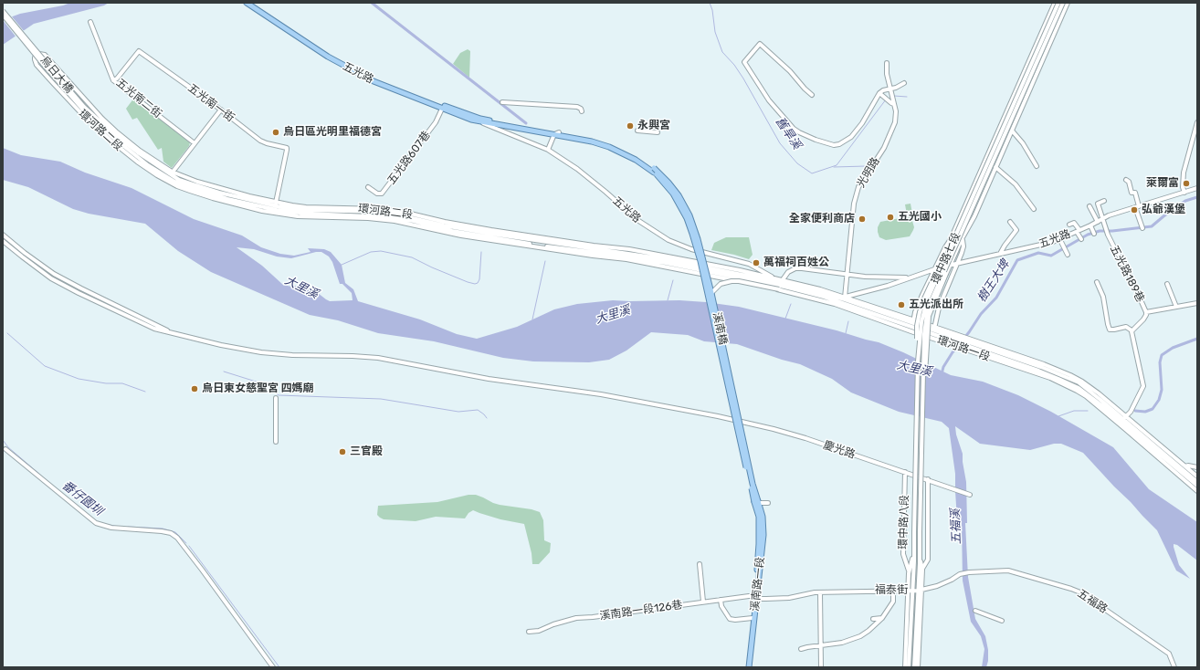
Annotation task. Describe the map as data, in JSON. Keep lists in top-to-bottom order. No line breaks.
{"streets":{"main road":["五光路","溪南橋","溪南路一段"],"street":["烏日大橋","五光南二街","五光南一街","環河路二段","五光路607巷","光明路","環中路七段","五光路189巷","環河路一段","慶光路","環中路八段","福泰街","五福路","溪南路一段126巷"]},"crossings":[["五光路","五光路607巷"],["五光路","環中路七段"],["五光路","五光路189巷"],["五光路","溪南橋"],["五光路","環河路一段"],["烏日大橋","環河路二段"],["五光南二街","五光南一街"],["五光南一街","環河路二段"],["環河路二段","環河路一段"],["光明路","環河路一段"],["環中路七段","環河路一段"],["環中路七段","環中路八段"],["溪南橋","溪南路一段"],["慶光路","環中路八段"],["環中路八段","福泰街"],["溪南路一段","福泰街"],["溪南路一段","溪南路一段126巷"],["福泰街","五福路"],["福泰街","溪南路一段126巷"]],"water":["舊旱溪","樹王大埤","大里溪","番仔園圳","五福溪"],"places":["永興宮","烏日區光明里福德宮","萊爾富","弘爺漢堡","五光國小","全家便利商店","萬福祠百姓公","五光派出所","烏日東女慈聖宮 四媽廟","三官殿"]}
